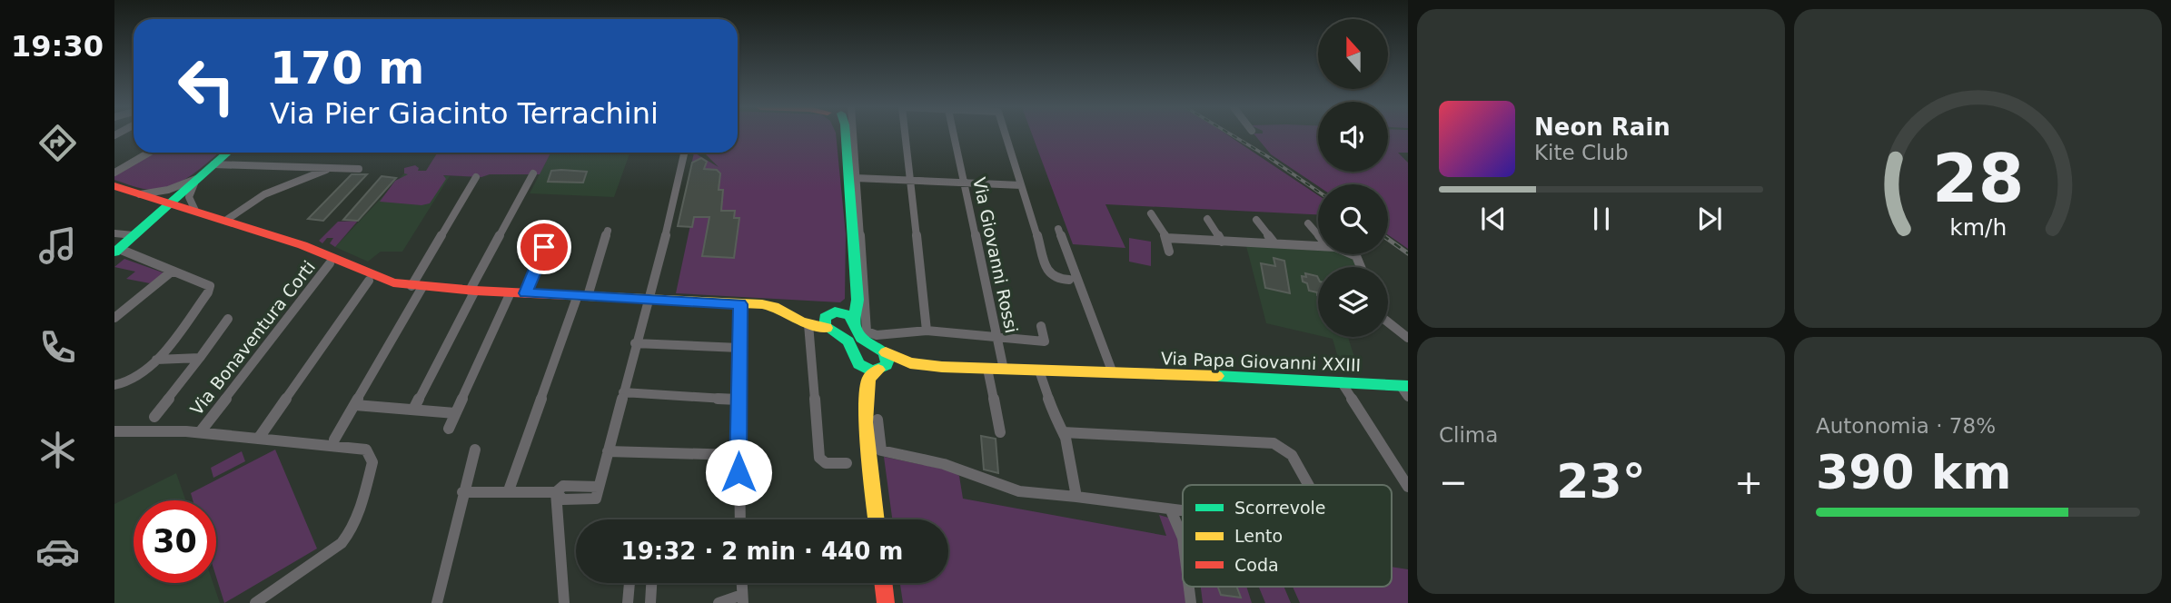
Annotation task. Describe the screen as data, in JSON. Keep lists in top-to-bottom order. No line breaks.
{"streets":{"main road":["Via Papa Giovanni XXIII"],"street":["Via Giovanni Rossi","Via Bonaventura Corti"]},"crossings":[["Via Giovanni Rossi","Via Papa Giovanni XXIII"]],"legend":["Scorrevole","Lento","Coda"],"north":"top","page":{"tabs":"19:30","turn":["170 m","Via Pier Giacinto Terrachini"],"song":["Neon Rain","Kite Club"],"tile":["Clima",["Autonomia · 78%","390 km"]],"heat":["−","23°","+"],"limit":"30","trip":"19:32 · 2 min · 440 m","gauge":["28","km/h"]}}
